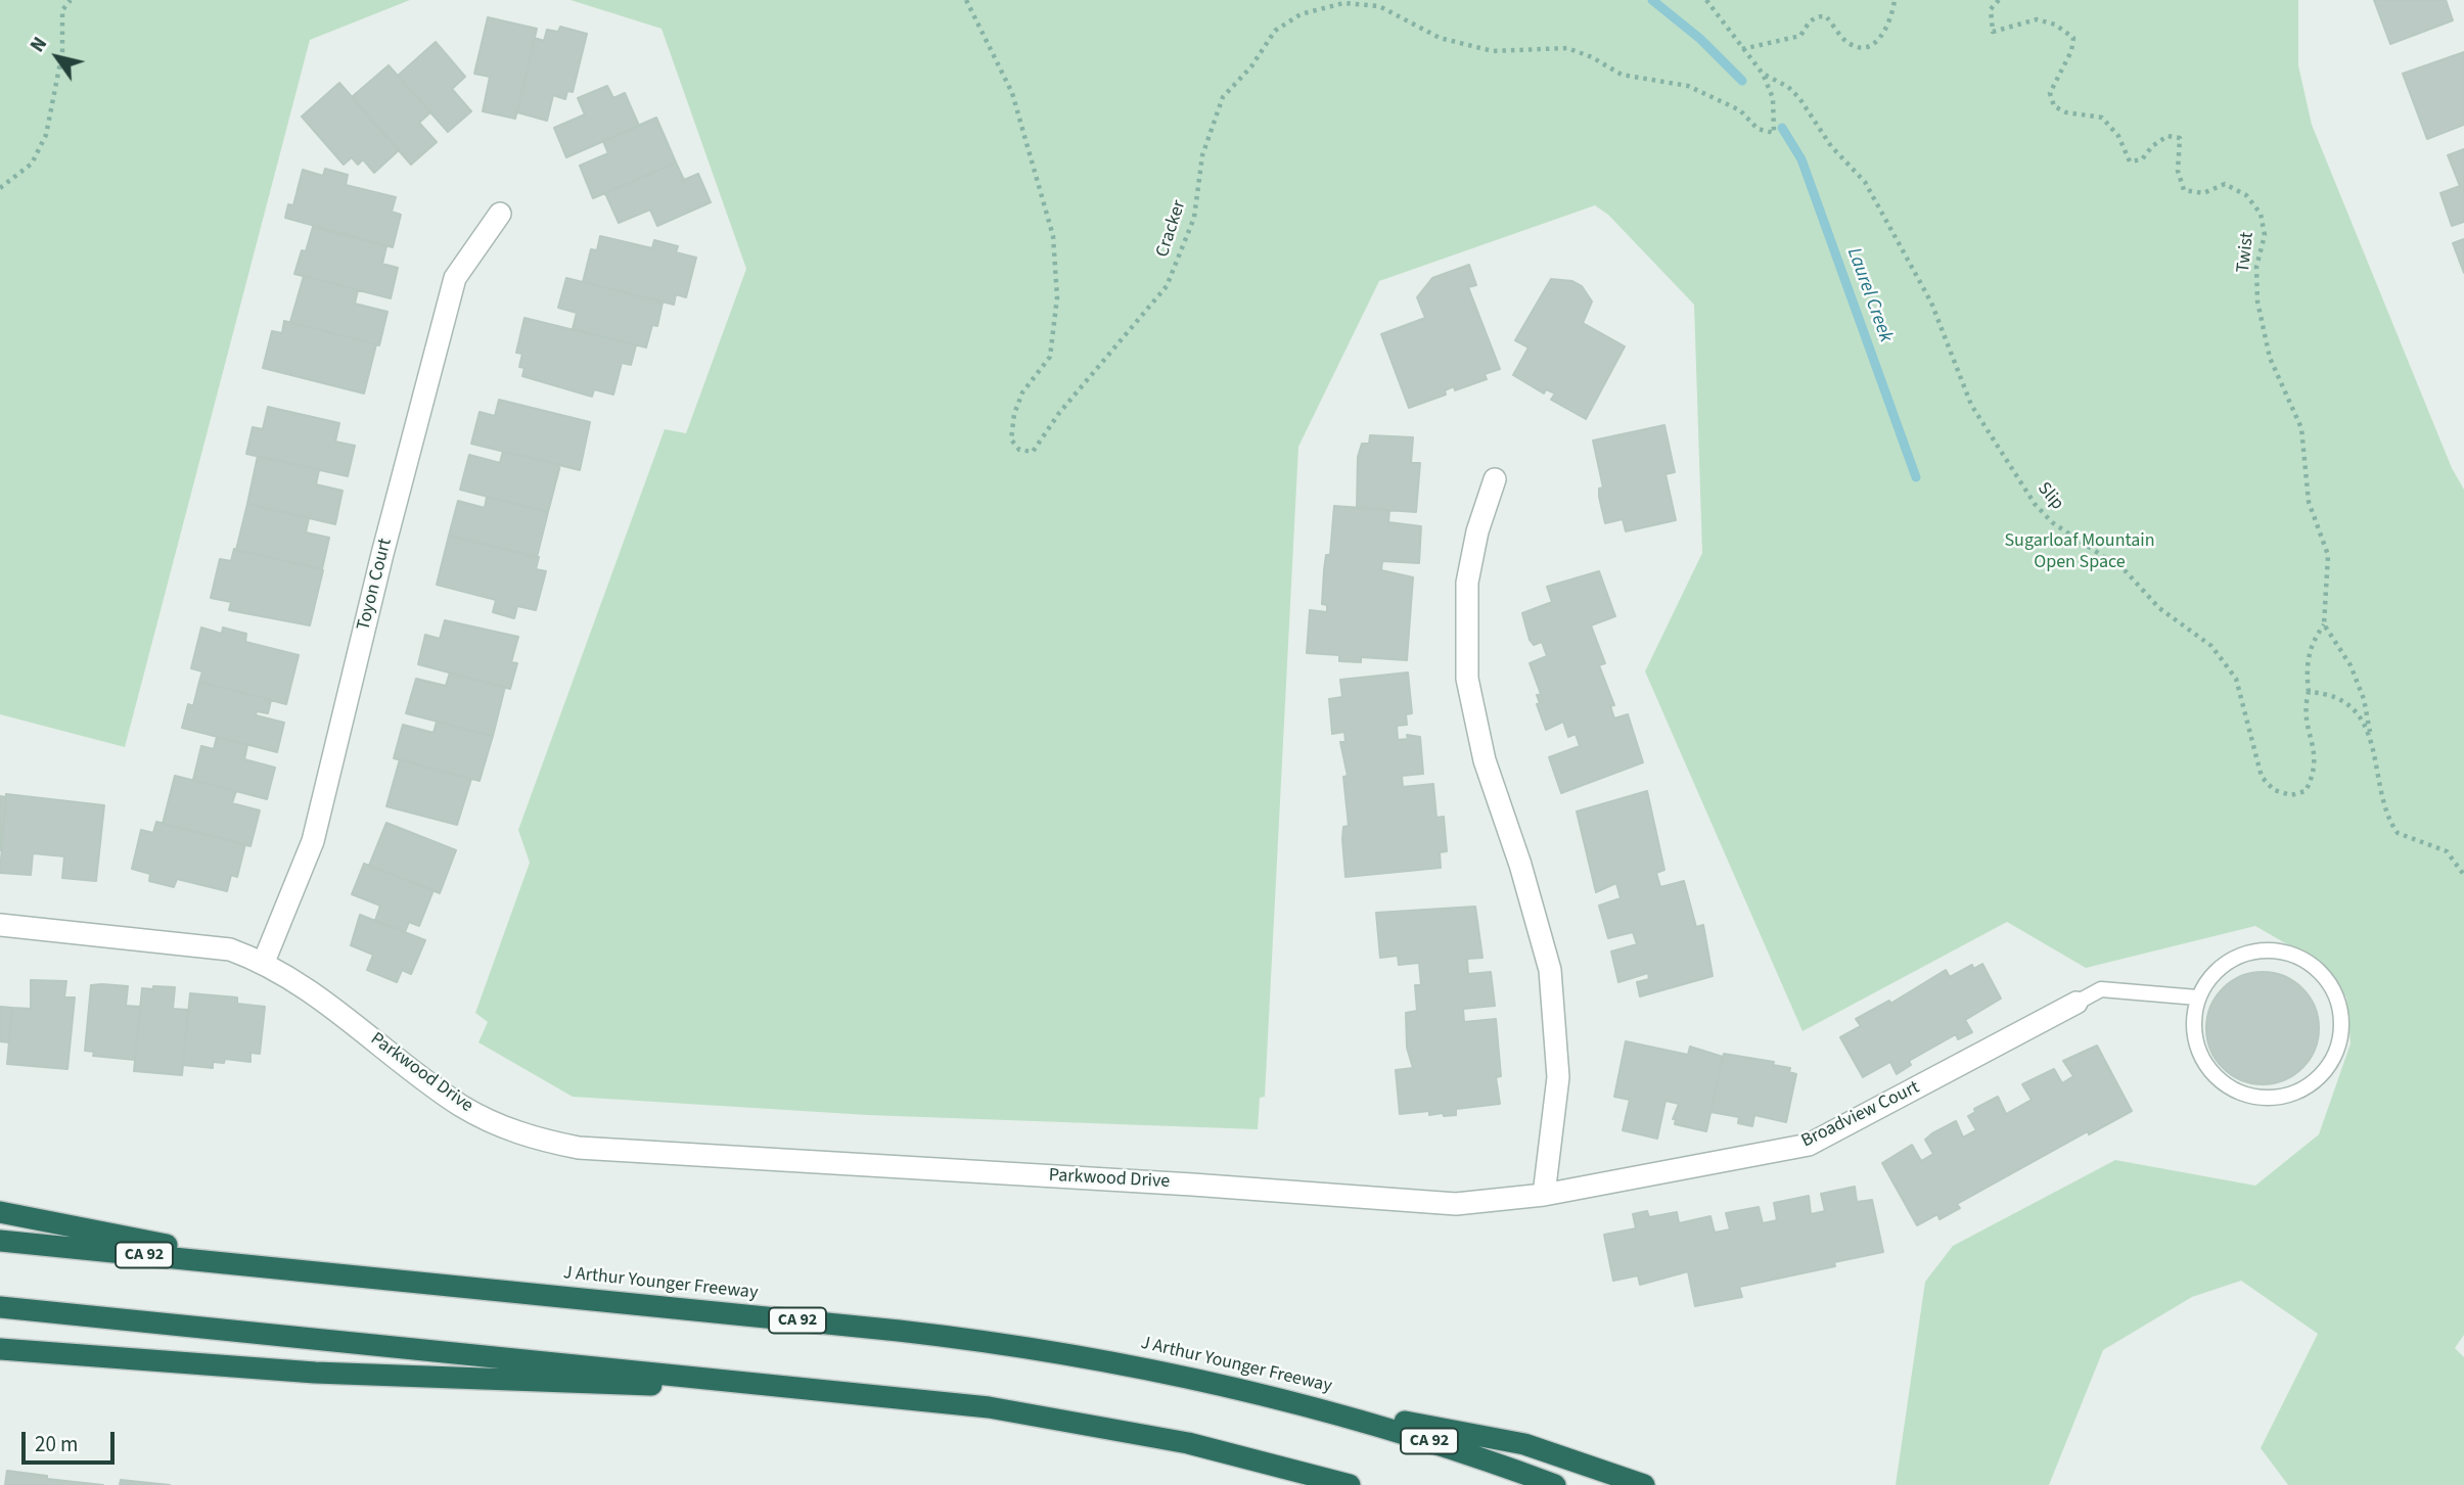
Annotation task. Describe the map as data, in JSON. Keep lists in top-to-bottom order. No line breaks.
{"streets":{"highway":["CA 92","J Arthur Younger Freeway"],"street":["Toyon Court","Parkwood Drive","Broadview Court"],"path":["Cracker","Twist","Slip"]},"crossings":[["Cracker","Slip"],["Twist","Slip"],["Toyon Court","Parkwood Drive"],["Parkwood Drive","Broadview Court"]],"water":["Laurel Creek"],"parks":["Sugarloaf Mountain Open Space"],"scale_bar":"20 m","north":"top left"}
